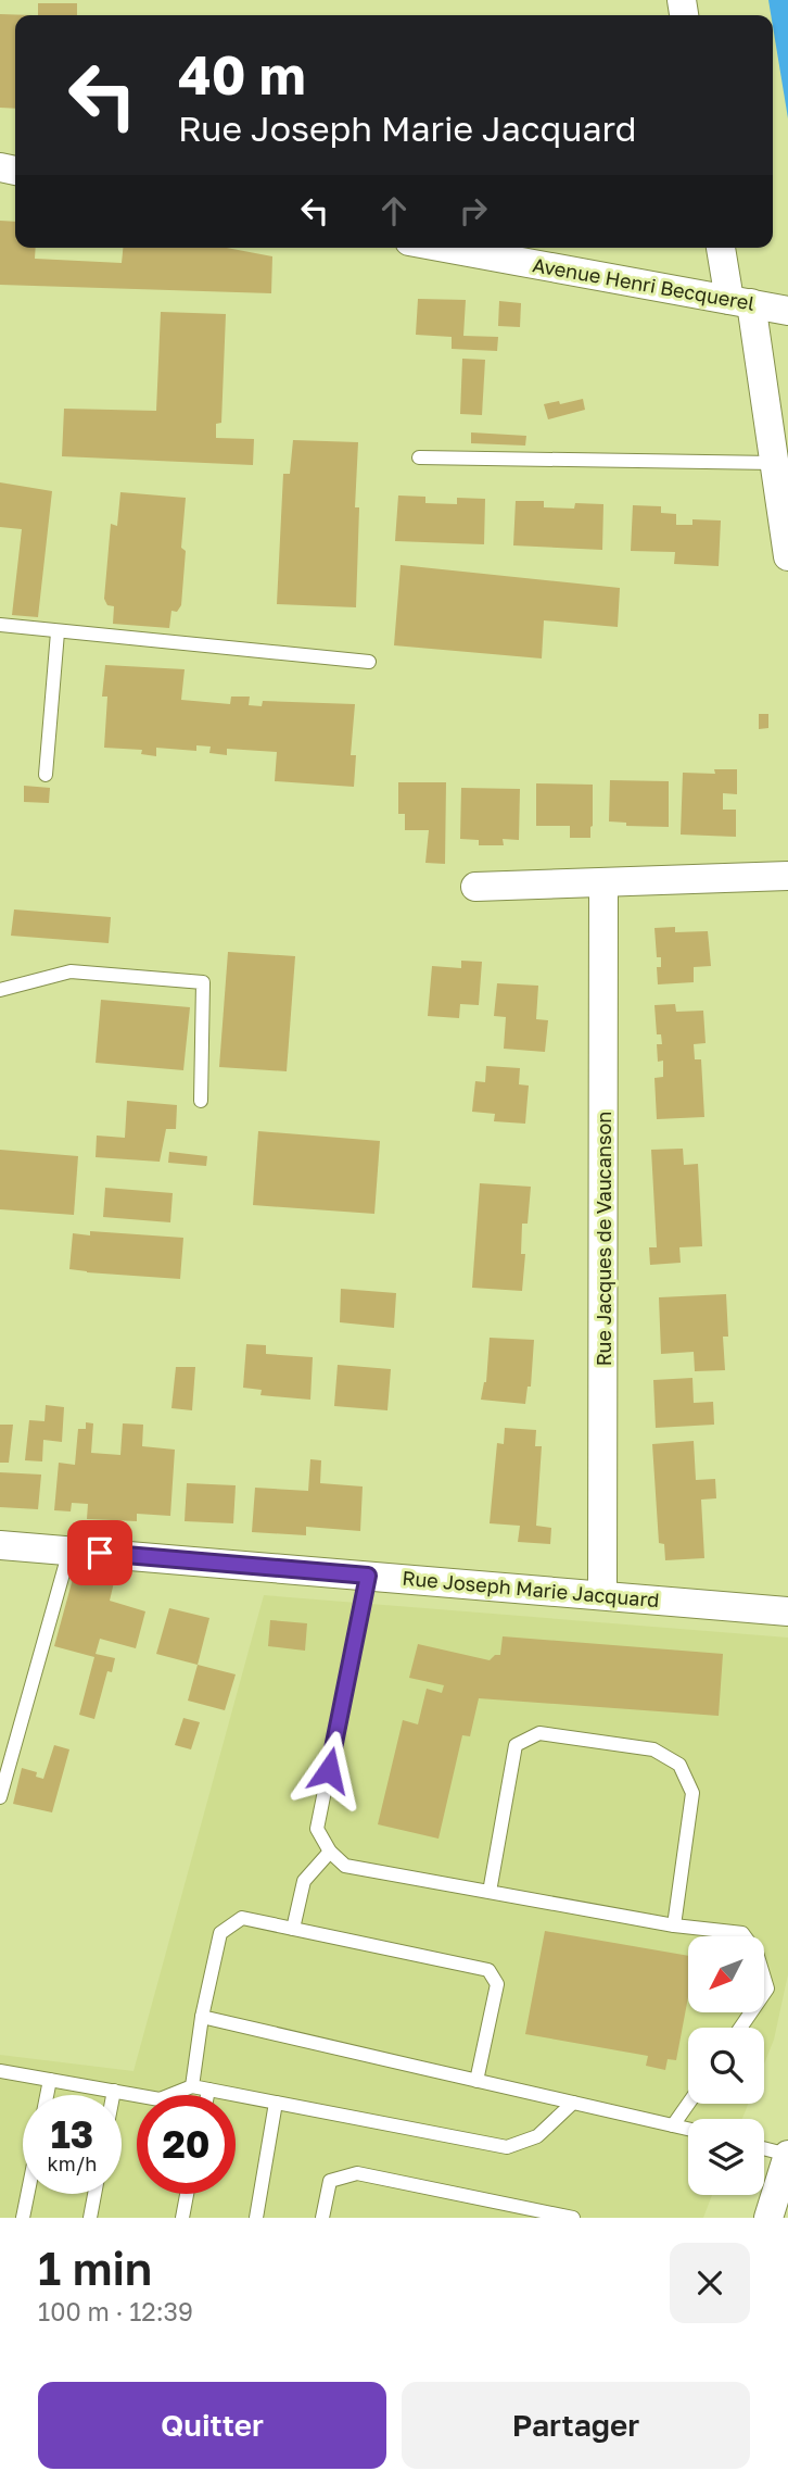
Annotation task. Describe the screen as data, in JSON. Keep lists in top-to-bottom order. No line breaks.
{"streets":{"street":["Avenue Henri Becquerel","Rue Jacques de Vaucanson","Rue Joseph Marie Jacquard"]},"crossings":[["Rue Jacques de Vaucanson","Rue Joseph Marie Jacquard"]],"north":"bottom left","page":{"turn":["40 m","Rue Joseph Marie Jacquard"],"speed":"13 km/h","limit":"20","heading":["1 min","100 m · 12:39"],"buttons":["Quitter","Partager"]}}
